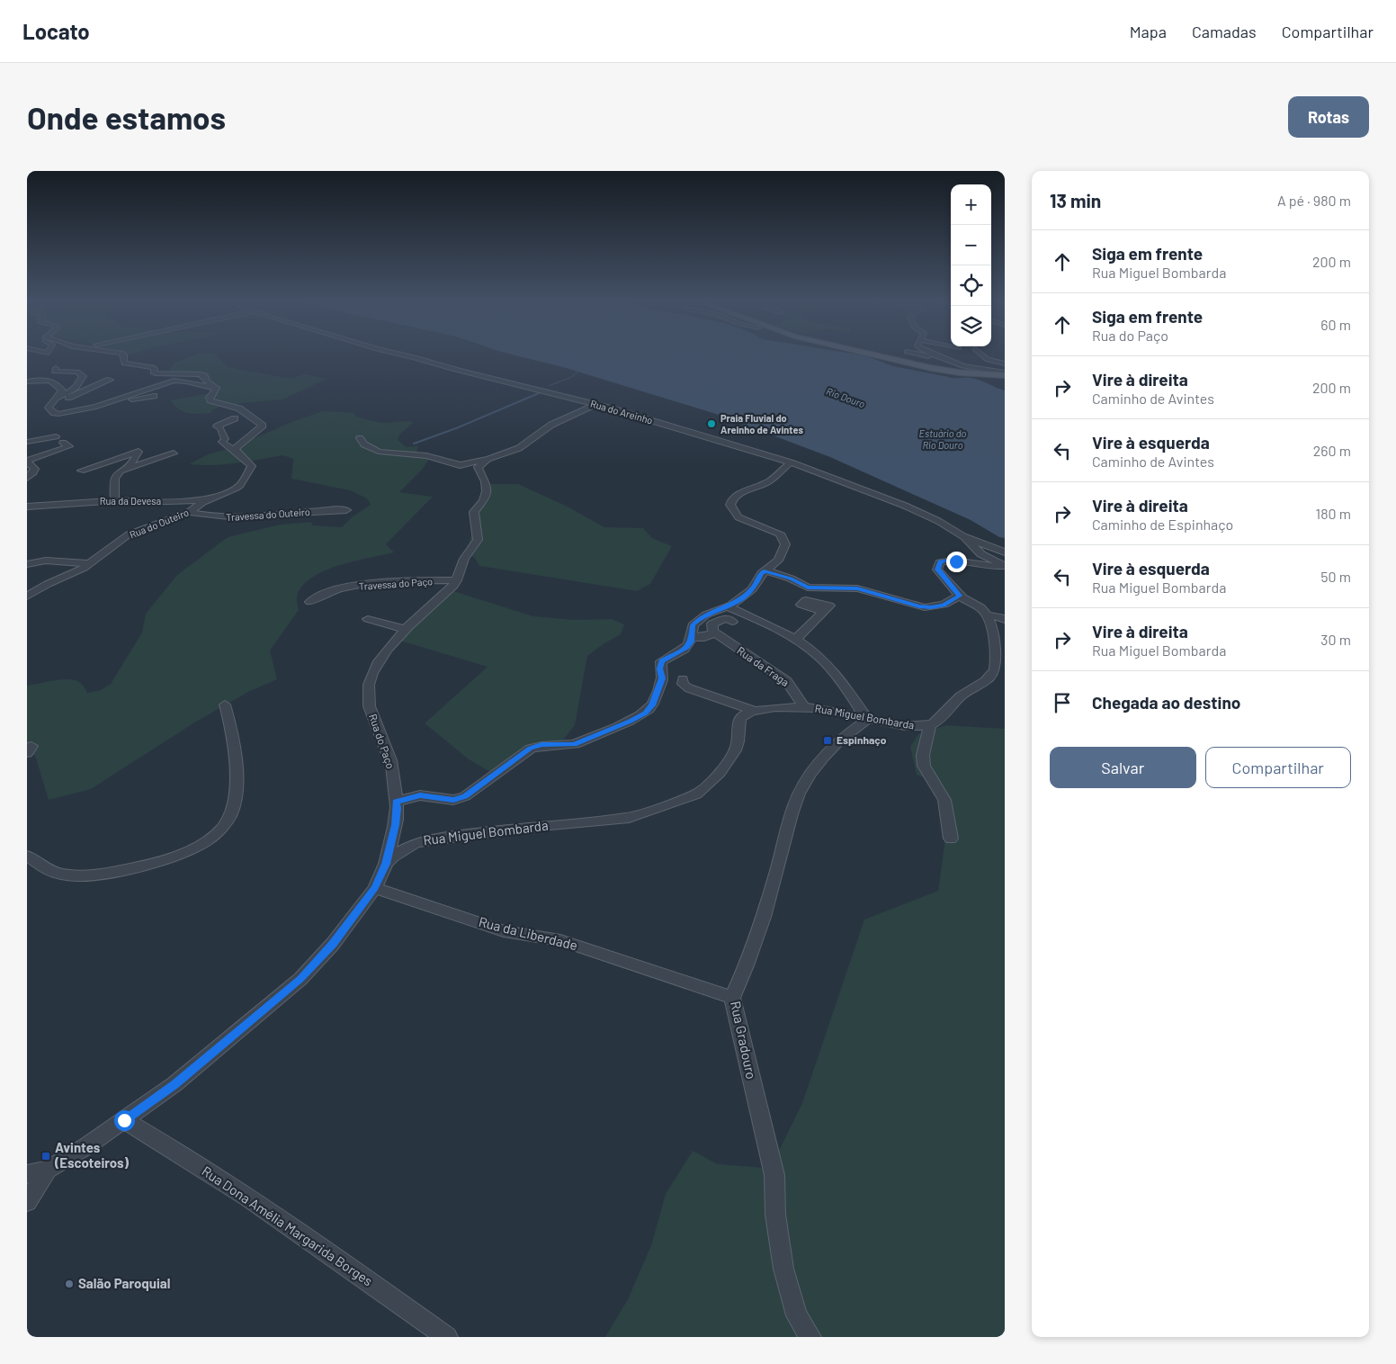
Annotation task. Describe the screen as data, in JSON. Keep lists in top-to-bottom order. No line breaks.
{"streets":{"street":["Rua do Areinho","Rua da Devesa","Travessa do Outeiro","Rua do Outeiro","Travessa do Paço","Rua da Fraga","Rua Miguel Bombarda","Rua do Paço","Rua da Liberdade","Rua Gradouro","Rua Dona Amélia Margarida Borges"]},"crossings":[["Rua da Devesa","Rua do Outeiro"],["Travessa do Outeiro","Rua do Outeiro"],["Travessa do Paço","Rua do Paço"],["Rua da Fraga","Rua Miguel Bombarda"],["Rua Miguel Bombarda","Rua do Paço"],["Rua Miguel Bombarda","Rua da Liberdade"],["Rua Miguel Bombarda","Rua Gradouro"],["Rua Miguel Bombarda","Rua Dona Amélia Margarida Borges"],["Rua da Liberdade","Rua Gradouro"]],"water":["Rio Douro","Estuário do Rio Douro"],"places":{"other":["Praia Fluvial do Areinho de Avintes","Salão Paroquial"],"transit":["Espinhaço","Avintes (Escoteiros)"]},"page":{"header":"Locato","nav":["Mapa","Camadas","Compartilhar"],"buttons":["Rotas",["Salvar","Compartilhar"]],"title":"Onde estamos","heading":["13 min","A pé · 980 m"],"map_buttons":["+","−"],"list":[["Siga em frente","Rua Miguel Bombarda","200 m"],["Siga em frente","Rua do Paço","60 m"],["Vire à direita","Caminho de Avintes","200 m"],["Vire à esquerda","Caminho de Avintes","260 m"],["Vire à direita","Caminho de Espinhaço","180 m"],["Vire à esquerda","Rua Miguel Bombarda","50 m"],["Vire à direita","Rua Miguel Bombarda","30 m"],"Chegada ao destino"]}}
